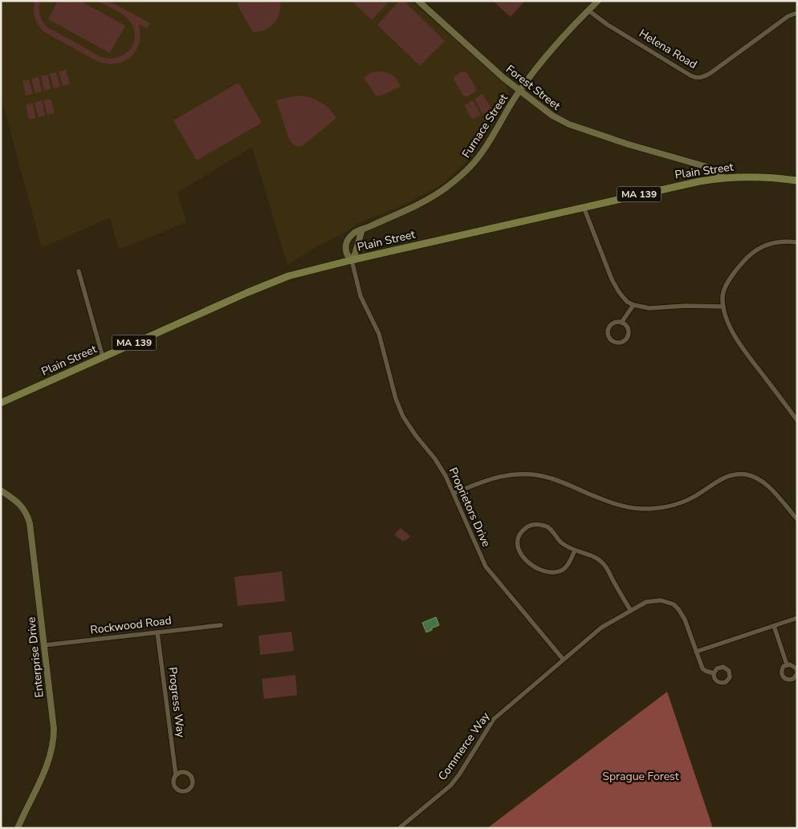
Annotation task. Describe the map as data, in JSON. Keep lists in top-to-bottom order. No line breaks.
{"streets":{"main road":["Plain Street","MA 139"],"street":["Helena Road","Forest Street","Furnace Street","Proprietors Drive","Rockwood Road","Enterprise Drive","Progress Way","Commerce Way"]},"crossings":[["Helena Road","Furnace Street"],["Forest Street","Furnace Street"],["Forest Street","Plain Street"],["Furnace Street","Plain Street"],["Furnace Street","Proprietors Drive"],["Plain Street","Proprietors Drive"],["Proprietors Drive","Commerce Way"],["Rockwood Road","Enterprise Drive"],["Rockwood Road","Progress Way"]],"parks":["Sprague Forest"]}
